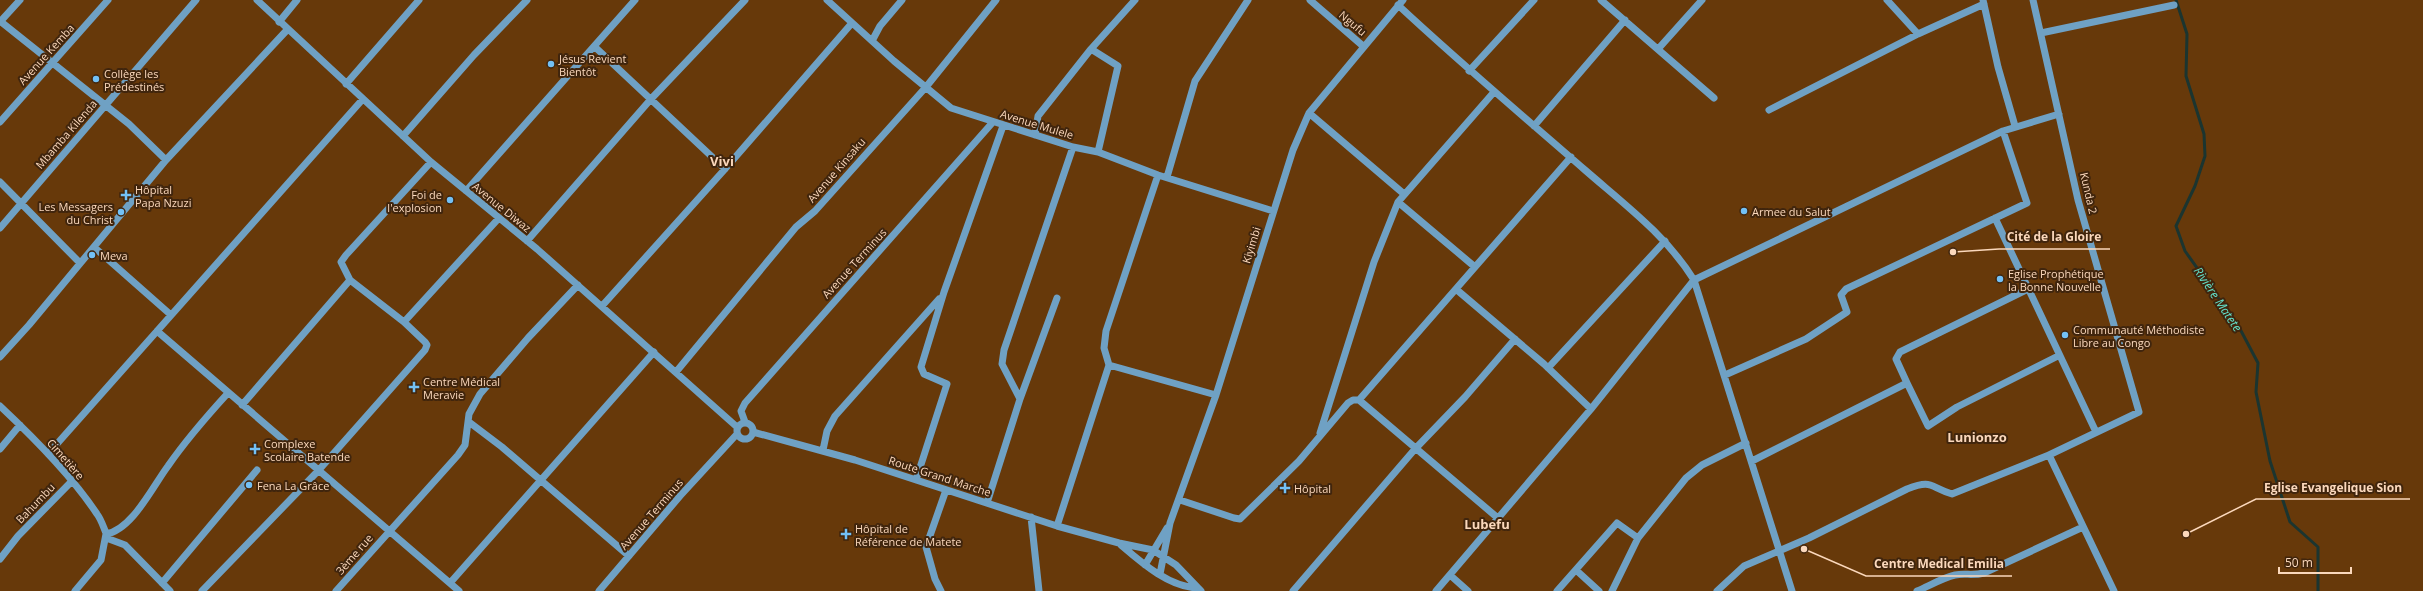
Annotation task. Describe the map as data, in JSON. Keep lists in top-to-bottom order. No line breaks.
{"streets":{"street":["Ngufu","Avenue Kemba","Avenue Mulele","Mbamba Kilenda","Avenue Kinsaku","Kunda 2","Avenue Diwaz","Kiyimbi","Avenue Terminus","Cimetière","Route Grand Marche","Bahumbu","3ème rue"]},"crossings":[["Ngufu","Kiyimbi"],["Avenue Mulele","Avenue Kinsaku"],["Avenue Mulele","Kiyimbi"],["Avenue Mulele","Avenue Terminus"],["Avenue Kinsaku","Avenue Diwaz"],["Avenue Diwaz","Avenue Terminus"],["Avenue Diwaz","Route Grand Marche"],["Avenue Diwaz","3ème rue"],["Kiyimbi","Route Grand Marche"],["Avenue Terminus","Route Grand Marche"],["Cimetière","Bahumbu"]],"districts":["Vivi","Lunionzo","Lubefu"],"water":["Rivière Matete"],"places":{"other":["Jésus Revient Bientôt","Collège les Prédestinés","Foi de l'explosion","Armee du Salut","Les Messagers du Christ","Cité de la Gloire","Meva","Eglise Prophétique la Bonne Nouvelle","Communauté Méthodiste Libre au Congo","Fena La Grâce","Eglise Evangelique Sion","Centre Medical Emilia"],"health":["Hôpital Papa Nzuzi","Centre Médical Meravie","Complexe Scolaire Batende","Hôpital","Hôpital de Référence de Matete"]},"scale_bar":"50 m"}
